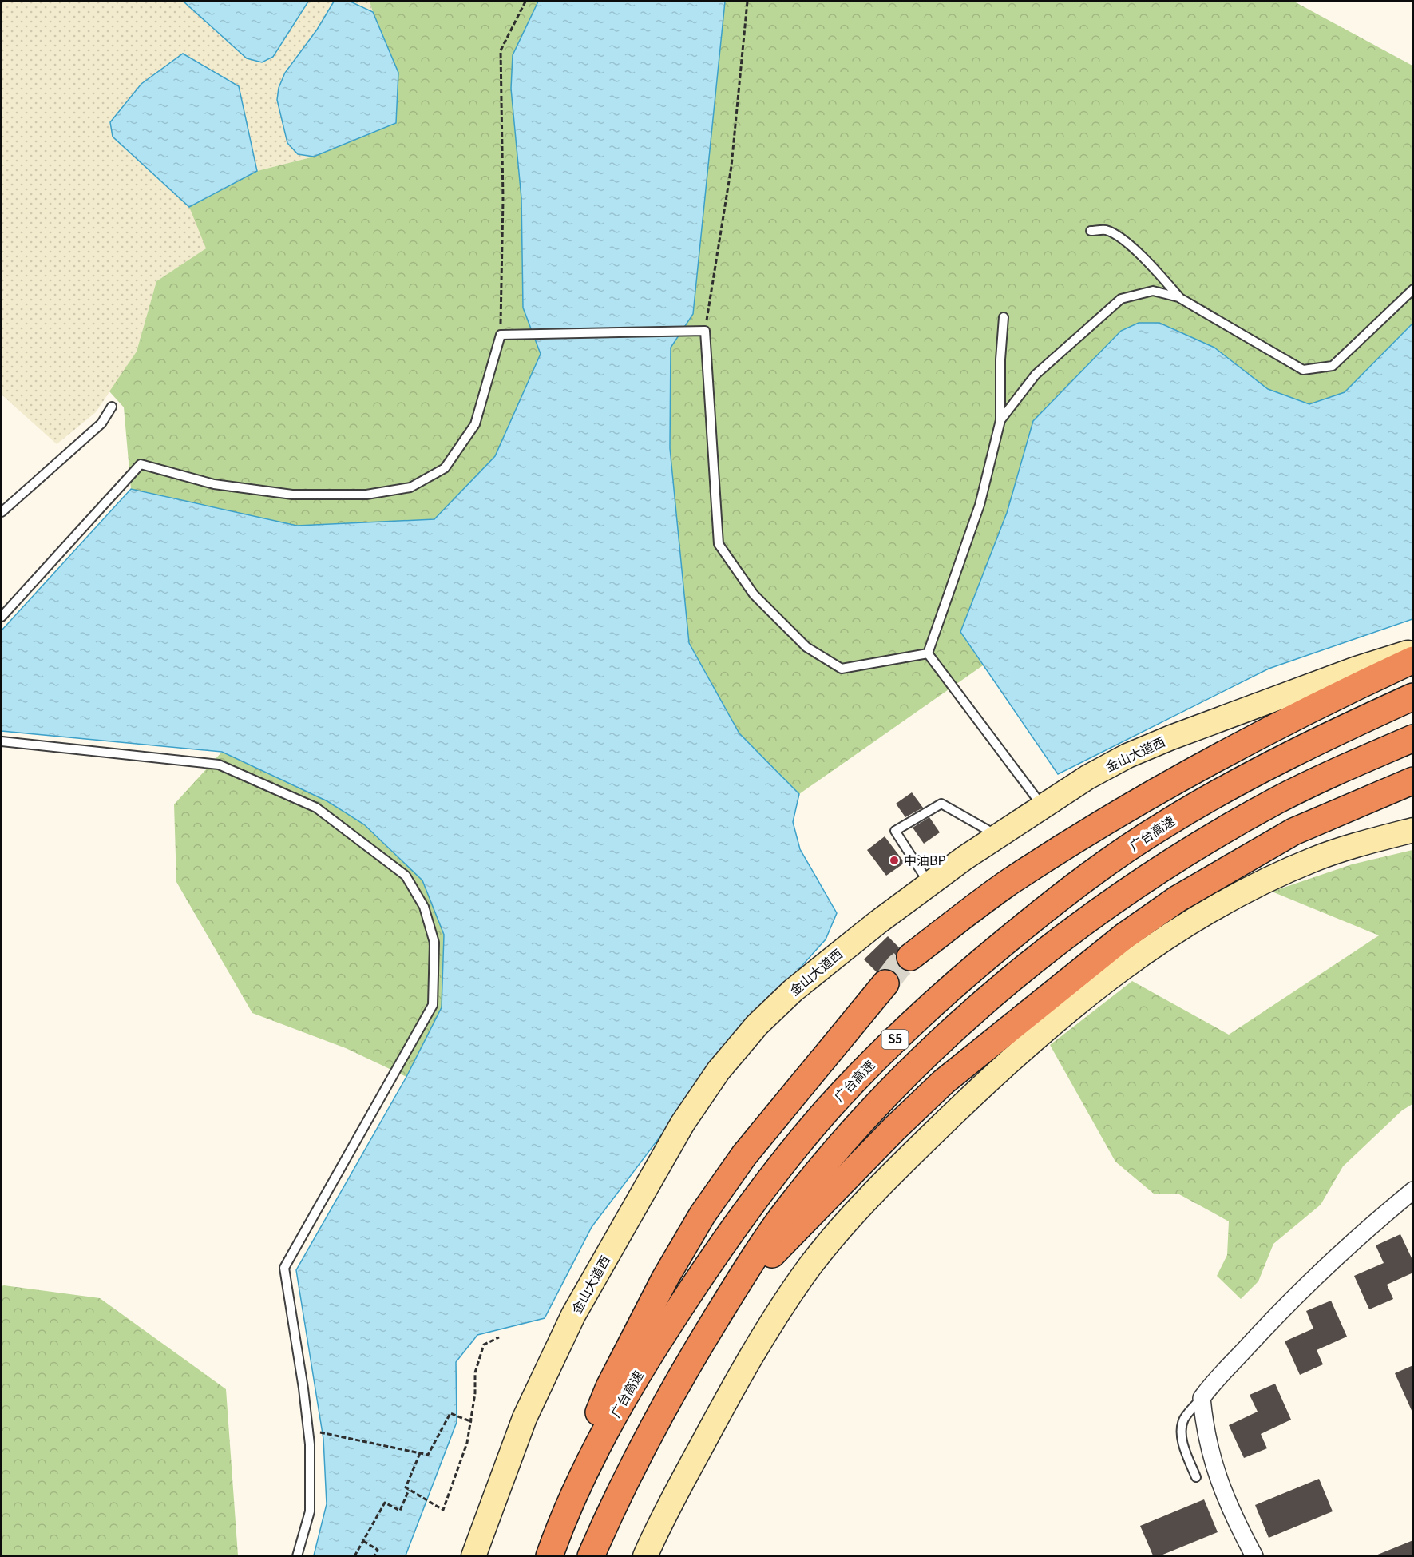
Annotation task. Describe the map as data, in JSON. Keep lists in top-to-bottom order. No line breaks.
{"streets":{"highway":["广台高速","S5"],"main road":["金山大道西"]},"places":["中油BP"]}
